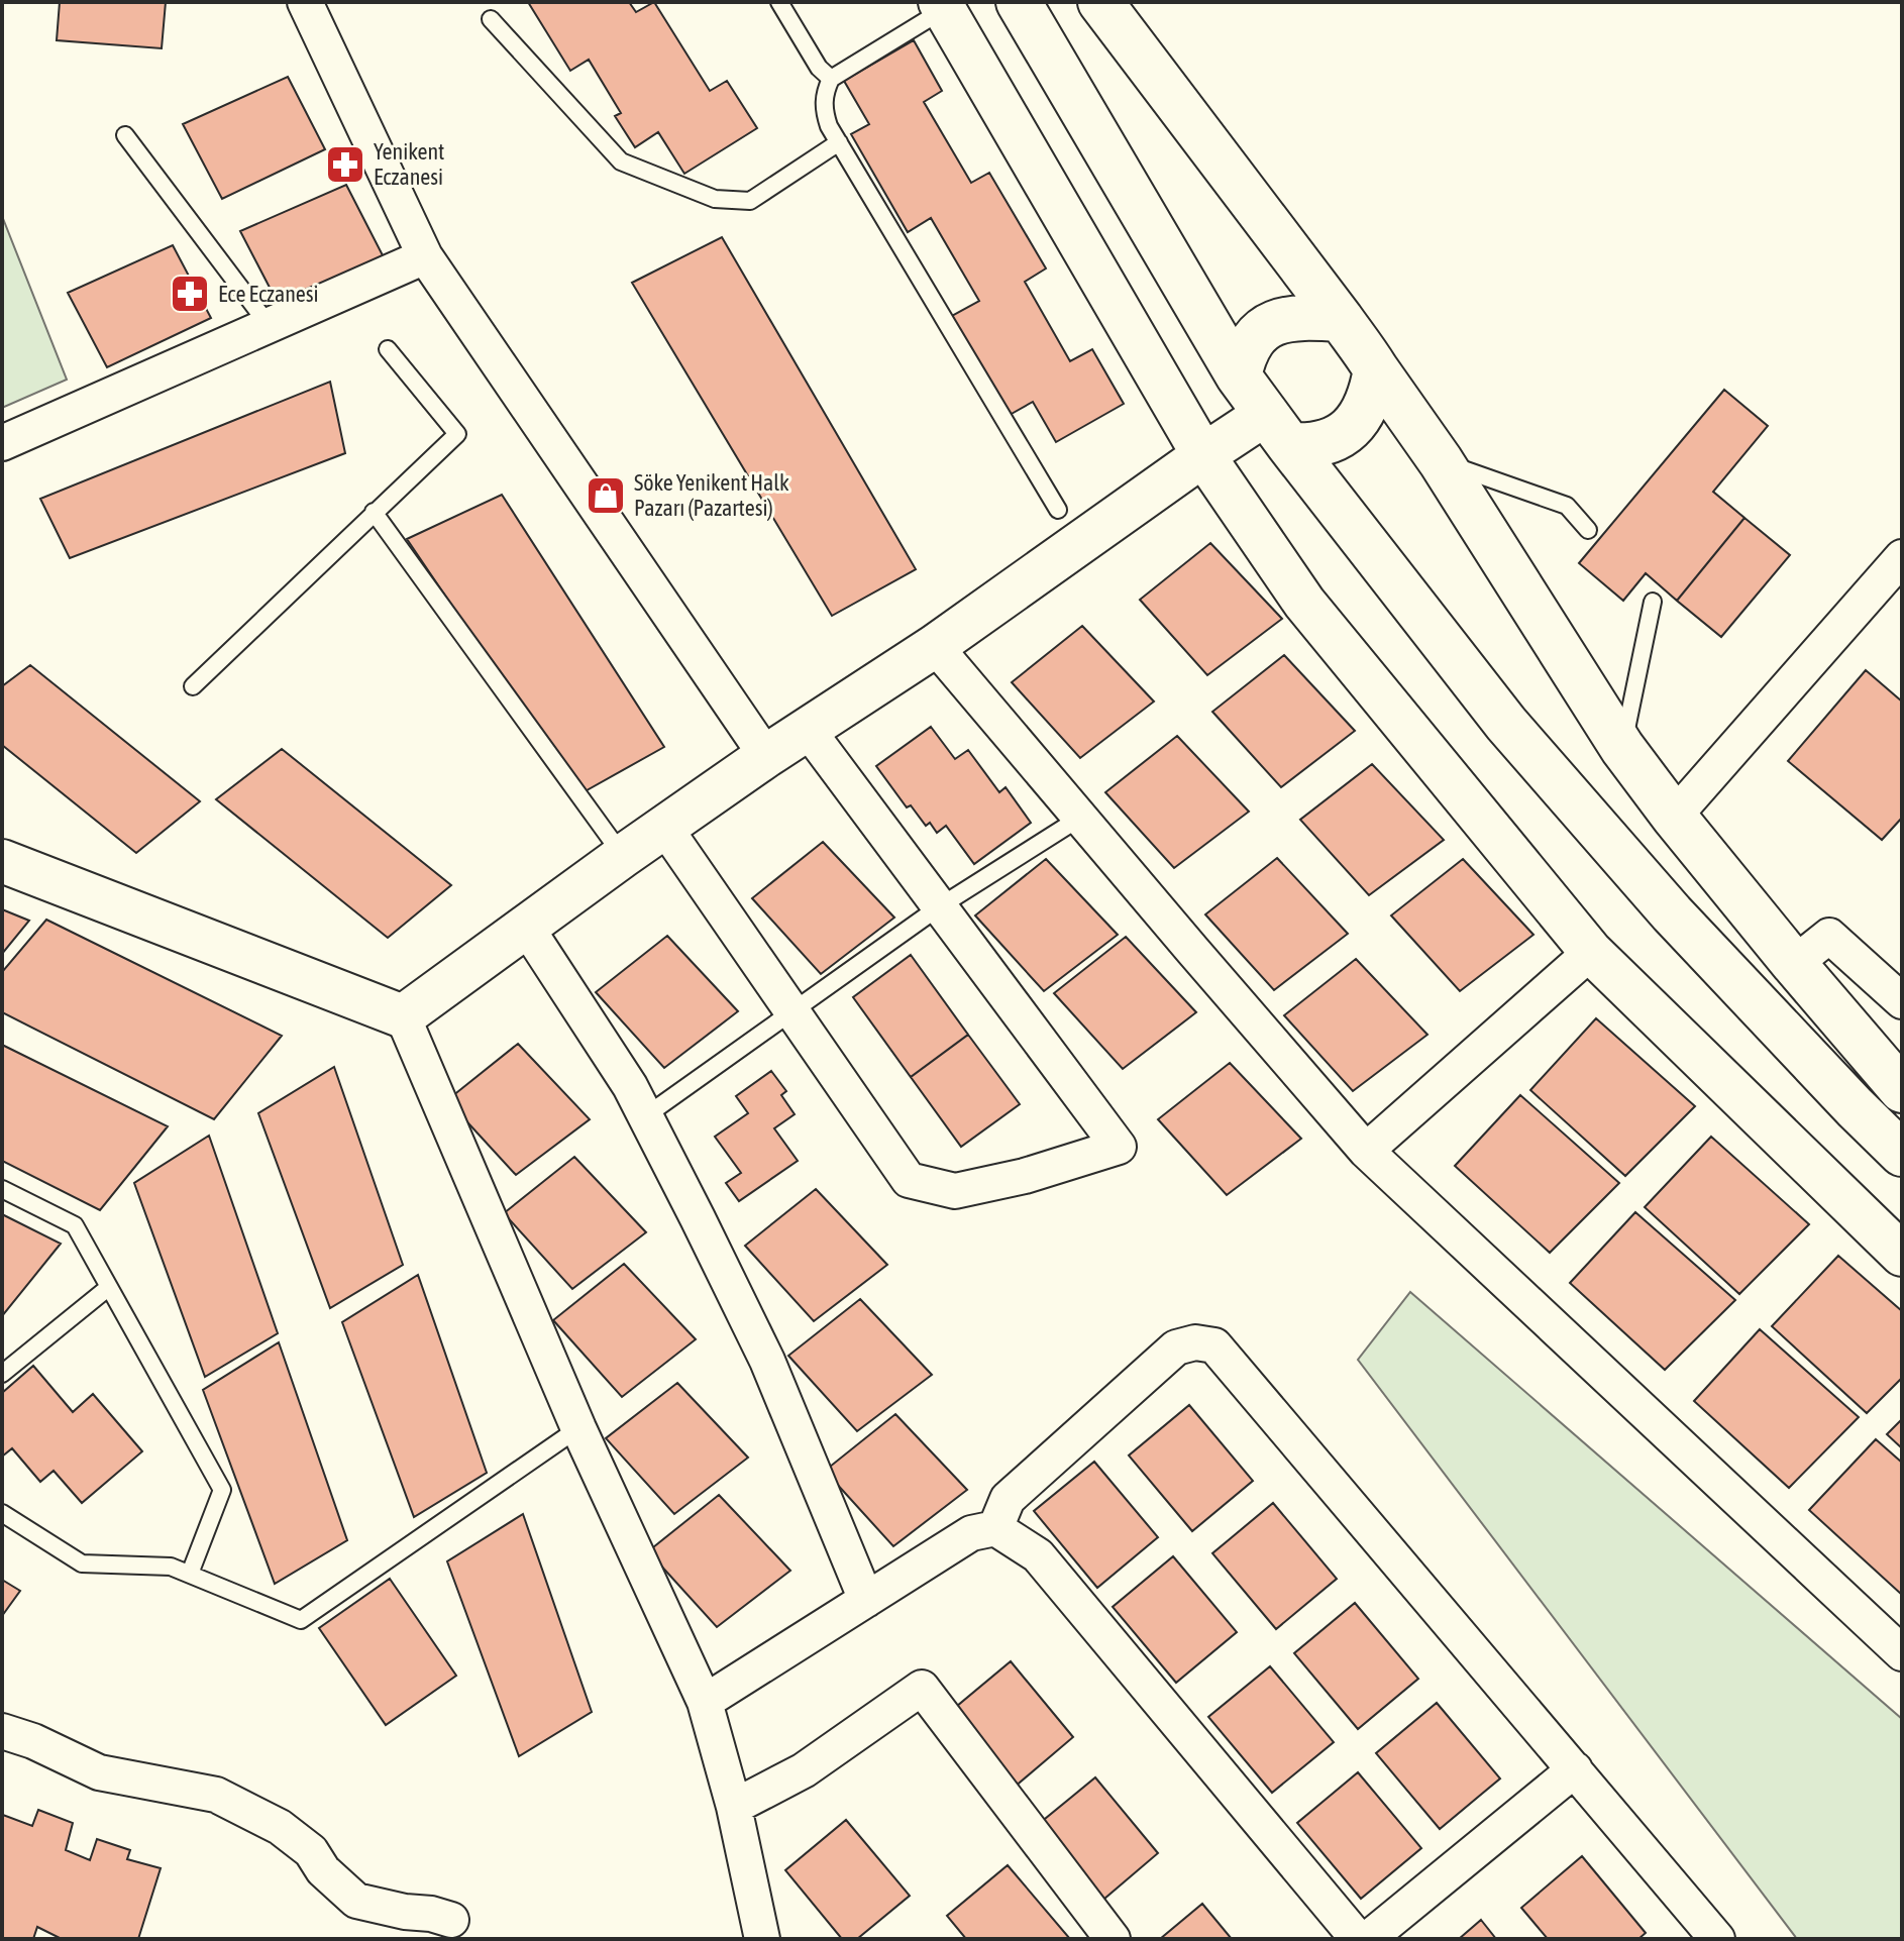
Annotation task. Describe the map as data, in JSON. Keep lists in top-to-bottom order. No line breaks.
{"places":{"pharmacy":["Yenikent Eczanesi","Ece Eczanesi"],"shop":["Söke Yenikent Halk Pazarı (Pazartesi)"]}}
